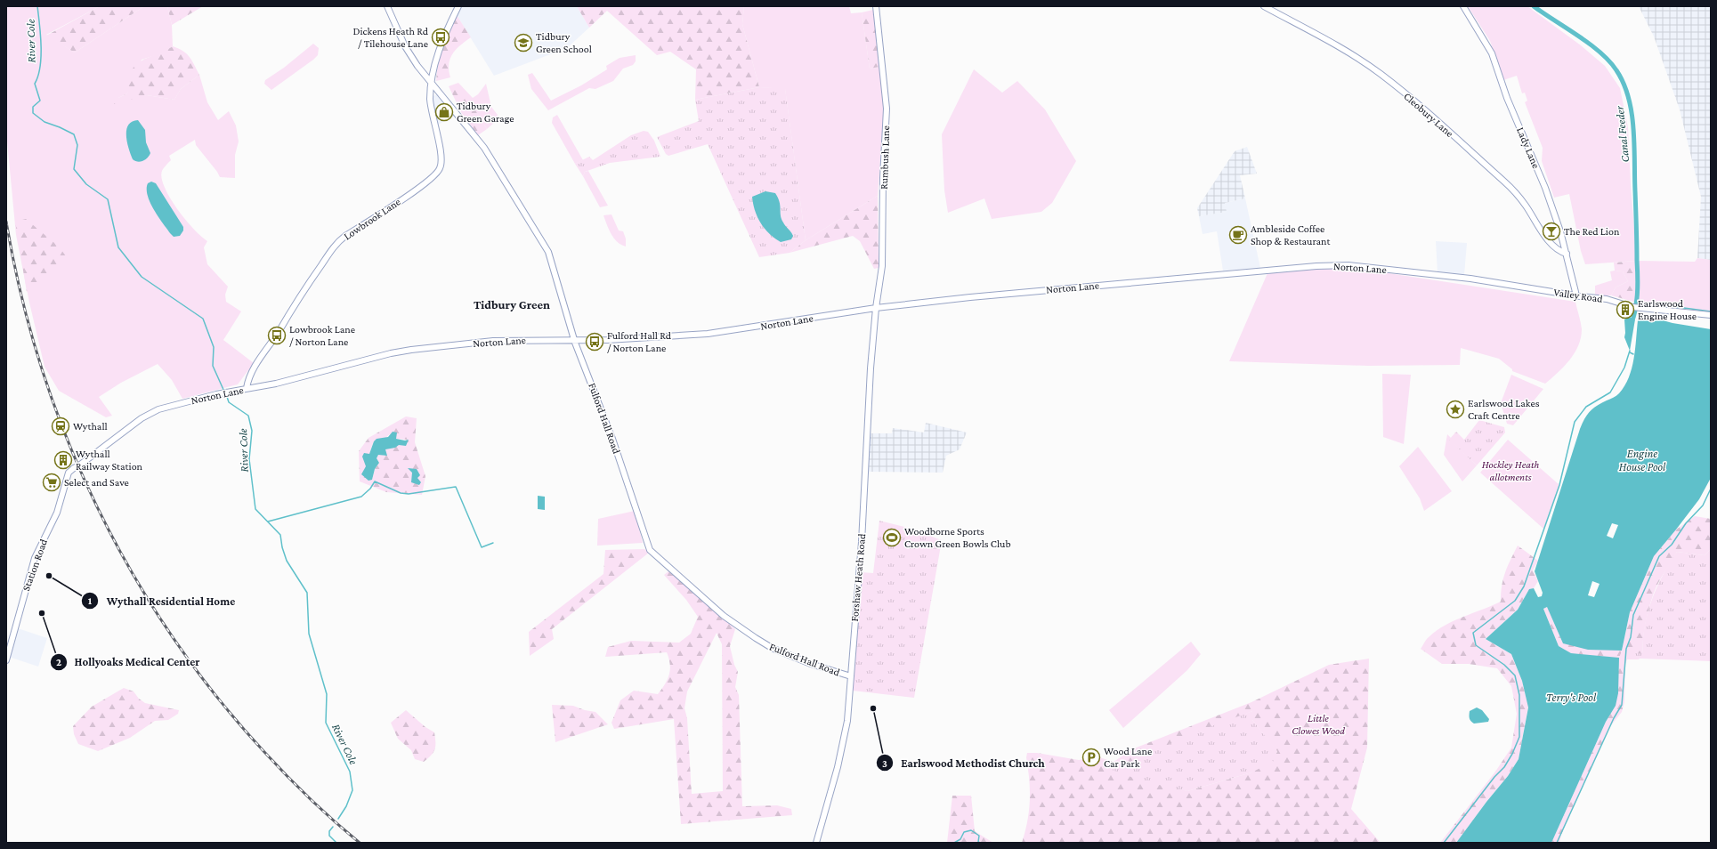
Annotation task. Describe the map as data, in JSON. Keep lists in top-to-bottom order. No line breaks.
{"streets":{"street":["Cleobury Lane","Lady Lane","Rumbush Lane","Lowbrook Lane","Norton Lane","Valley Road","Fulford Hall Road","Station Road","Forshaw Heath Road"]},"crossings":[["Cleobury Lane","Lady Lane"],["Lady Lane","Valley Road"],["Rumbush Lane","Norton Lane"],["Rumbush Lane","Forshaw Heath Road"],["Lowbrook Lane","Norton Lane"],["Lowbrook Lane","Fulford Hall Road"],["Norton Lane","Valley Road"],["Norton Lane","Fulford Hall Road"],["Norton Lane","Station Road"],["Norton Lane","Forshaw Heath Road"],["Fulford Hall Road","Forshaw Heath Road"]],"districts":["Tidbury Green"],"water":["River Cole","Canal Feeder","Engine House Pool","Terry's Pool"],"parks":["Hockley Heath allotments","Little Clowes Wood"],"places":{"bus stop":["Dickens Heath Rd / Tilehouse Lane","Lowbrook Lane / Norton Lane","Fulford Hall Rd / Norton Lane"],"school or university":["Tidbury Green School"],"shop":["Tidbury Green Garage"],"bar":["The Red Lion"],"cafe":["Ambleside Coffee Shop & Restaurant"],"building":["Earlswood Engine House","Wythall Railway Station"],"place":["Earlswood Lakes Craft Centre"],"station":["Wythall"],"supermarket":["Select and Save"],"sports":["Woodborne Sports Crown Green Bowls Club"],"other":["Wythall Residential Home","Hollyoaks Medical Center","Earlswood Methodist Church"],"parking":["Wood Lane Car Park"]}}
